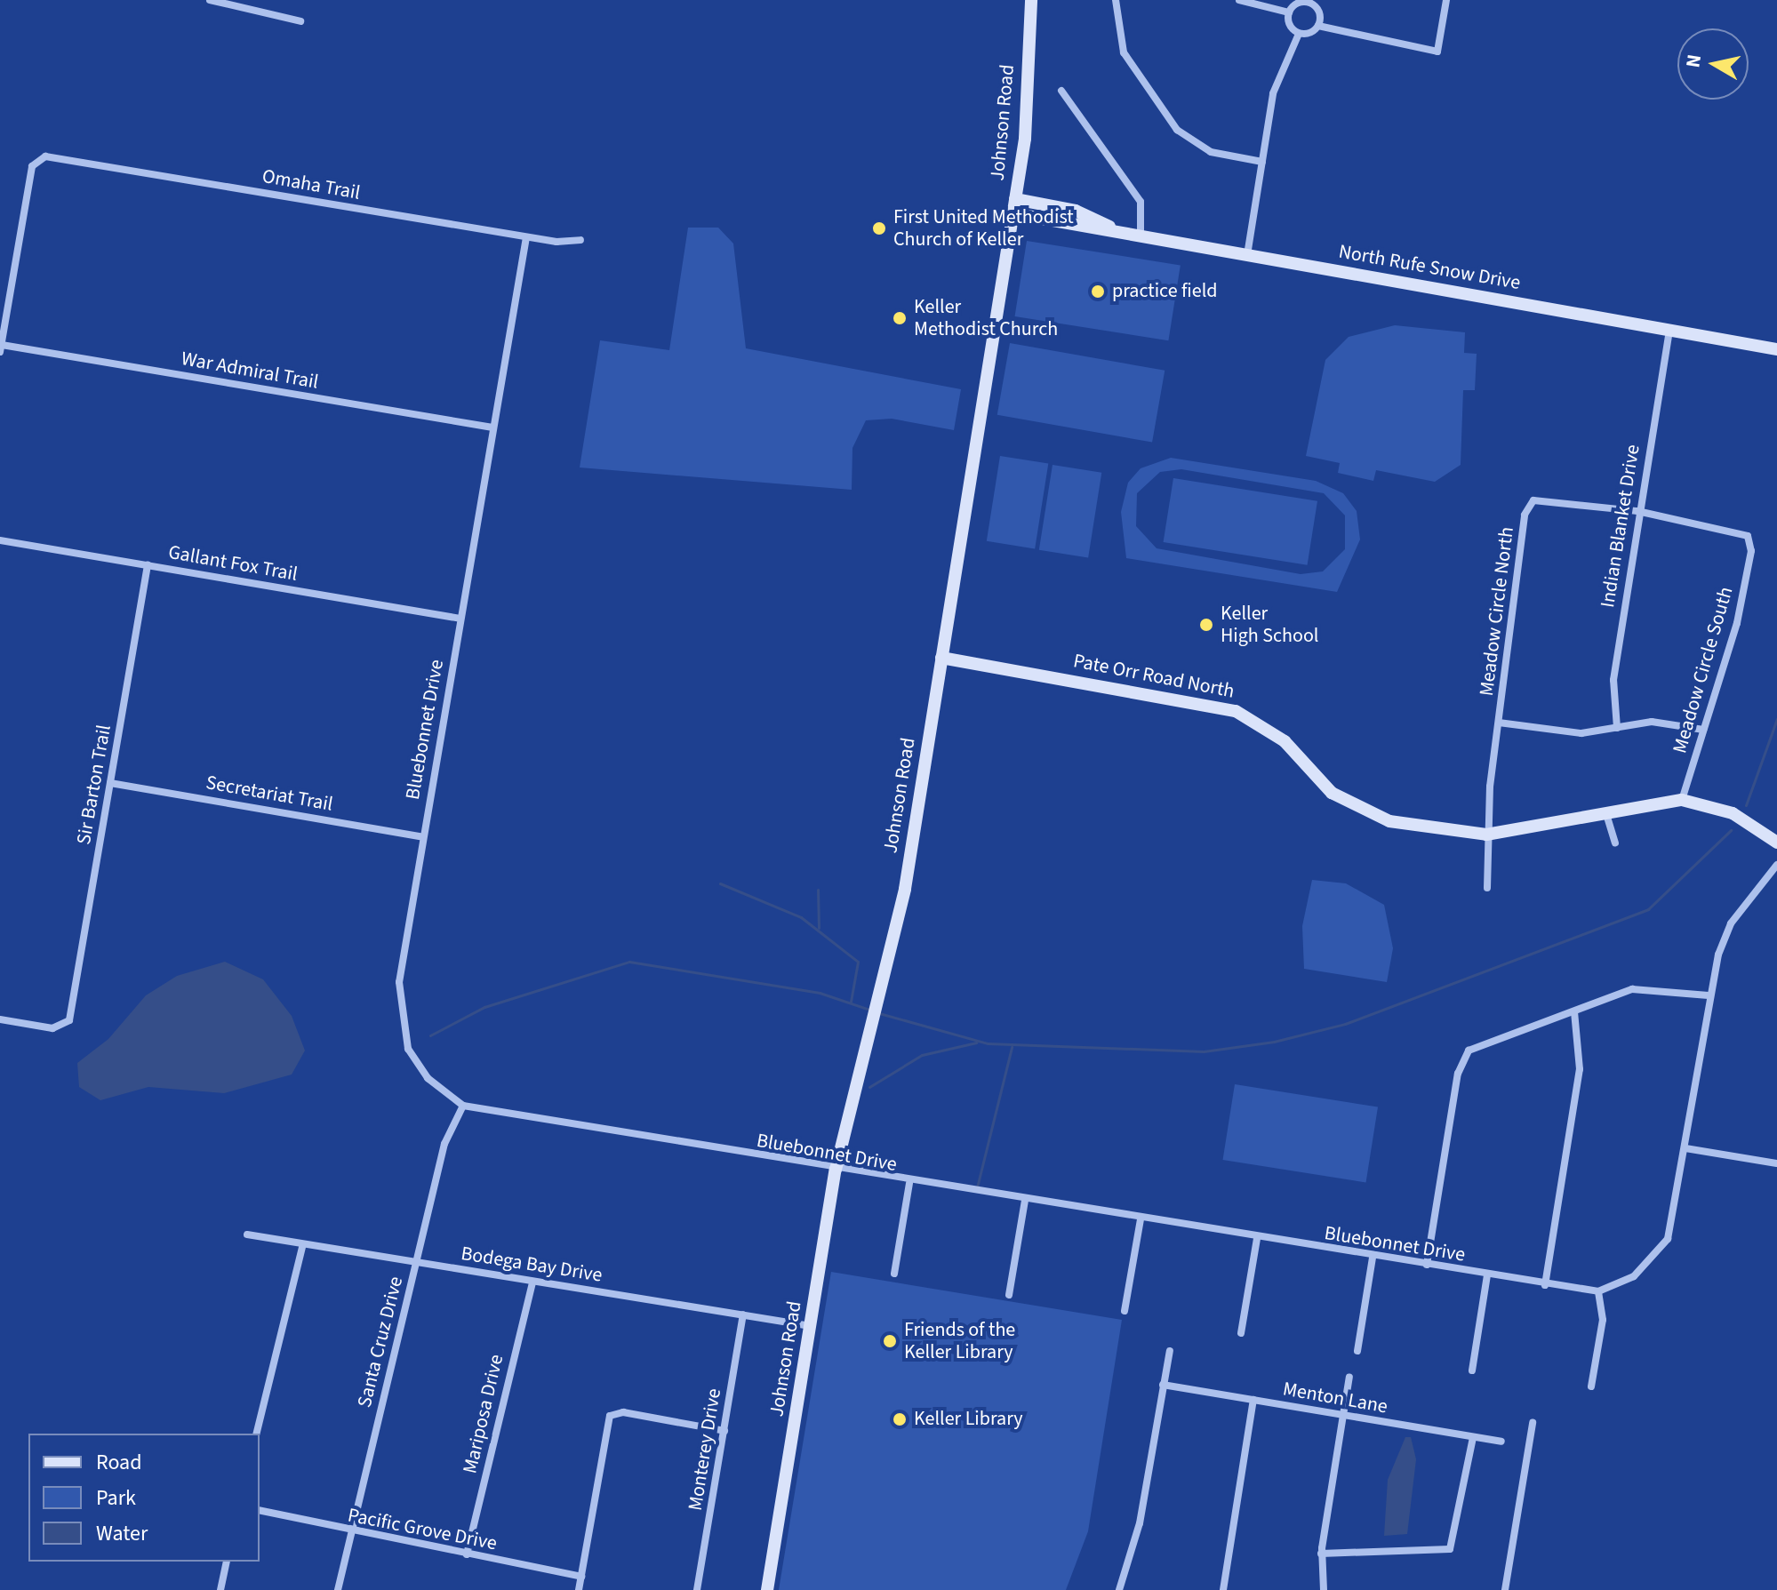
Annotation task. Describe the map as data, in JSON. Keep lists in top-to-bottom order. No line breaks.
{"streets":{"main road":["Johnson Road","North Rufe Snow Drive","Pate Orr Road North"],"street":["Omaha Trail","War Admiral Trail","Indian Blanket Drive","Gallant Fox Trail","Meadow Circle North","Meadow Circle South","Bluebonnet Drive","Sir Barton Trail","Secretariat Trail","Bodega Bay Drive","Santa Cruz Drive","Menton Lane","Mariposa Drive","Monterey Drive","Pacific Grove Drive"]},"crossings":[["Johnson Road","North Rufe Snow Drive"],["Johnson Road","Pate Orr Road North"],["Johnson Road","Bluebonnet Drive"],["Johnson Road","Bodega Bay Drive"],["Omaha Trail","War Admiral Trail"],["Omaha Trail","Bluebonnet Drive"],["North Rufe Snow Drive","Indian Blanket Drive"],["War Admiral Trail","Bluebonnet Drive"],["Indian Blanket Drive","Meadow Circle North"],["Indian Blanket Drive","Meadow Circle South"],["Gallant Fox Trail","Bluebonnet Drive"],["Gallant Fox Trail","Sir Barton Trail"],["Meadow Circle North","Meadow Circle South"],["Meadow Circle North","Pate Orr Road North"],["Meadow Circle South","Pate Orr Road North"],["Bluebonnet Drive","Secretariat Trail"],["Bluebonnet Drive","Santa Cruz Drive"],["Sir Barton Trail","Secretariat Trail"],["Bodega Bay Drive","Santa Cruz Drive"],["Bodega Bay Drive","Mariposa Drive"],["Bodega Bay Drive","Monterey Drive"],["Santa Cruz Drive","Pacific Grove Drive"],["Mariposa Drive","Pacific Grove Drive"]],"places":["First United Methodist Church of Keller","practice field","Keller Methodist Church","Keller High School","Friends of the Keller Library","Keller Library"],"legend":["Road","Park","Water"],"north":"left"}
